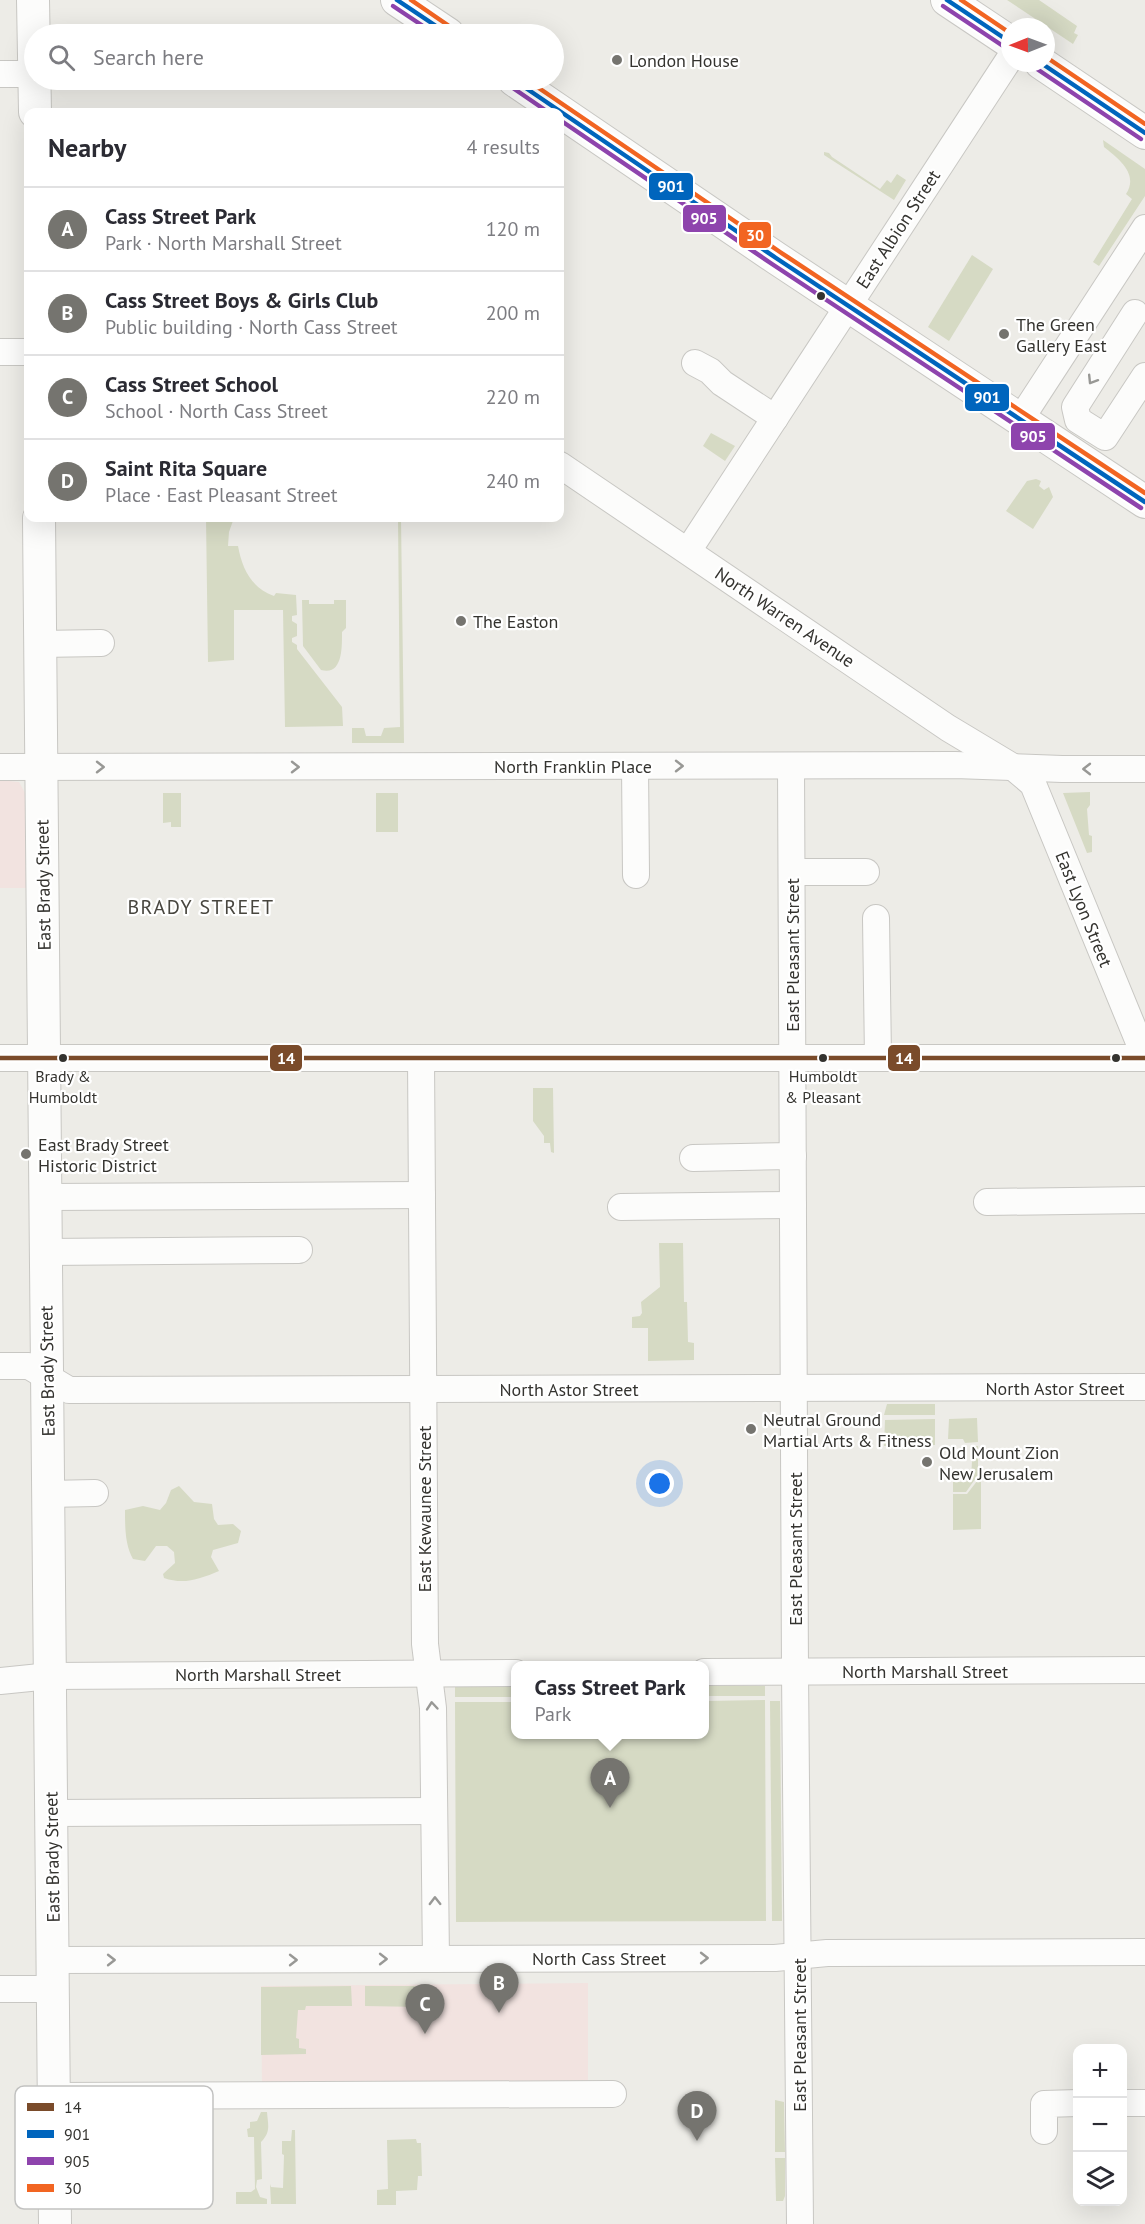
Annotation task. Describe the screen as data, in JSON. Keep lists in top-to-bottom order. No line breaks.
{"streets":{"main road":["East Brady Street"],"street":["East Albion Street","North Warren Avenue","North Franklin Place","East Lyon Street","East Pleasant Street","North Astor Street","East Kewaunee Street","North Marshall Street","North Cass Street"]},"crossings":[["East Albion Street","North Warren Avenue"],["North Warren Avenue","North Franklin Place"],["North Warren Avenue","East Lyon Street"],["North Franklin Place","East Brady Street"],["North Franklin Place","East Lyon Street"],["North Franklin Place","East Pleasant Street"],["East Brady Street","North Astor Street"],["East Brady Street","North Marshall Street"],["East Brady Street","North Cass Street"],["East Pleasant Street","North Astor Street"],["East Pleasant Street","North Marshall Street"],["East Pleasant Street","North Cass Street"],["North Astor Street","East Kewaunee Street"],["East Kewaunee Street","North Marshall Street"],["East Kewaunee Street","North Cass Street"]],"districts":["BRADY STREET"],"places":["London House","The Green Gallery East","The Easton","Brady & Humboldt","Humboldt & Pleasant","East Brady Street Historic District","Neutral Ground Martial Arts & Fitness","Old Mount Zion New Jerusalem"],"lines":["transit line 901","transit line 30","transit line 905","transit line 14"],"legend":["14","901","905","30"],"north":"left","page":{"search":"Search here","heading":["Nearby","4 results"],"list":[{"mark":"A","name":"Cass Street Park","note":"Park · North Marshall Street","value":"120 m"},{"mark":"B","name":"Cass Street Boys & Girls Club","note":"Public building · North Cass Street","value":"200 m"},{"mark":"C","name":"Cass Street School","note":"School · North Cass Street","value":"220 m"},{"mark":"D","name":"Saint Rita Square","note":"Place · East Pleasant Street","value":"240 m"}],"popup":["Cass Street Park","Park"],"pins":["A","B","C","D"],"map_buttons":["+","−"]}}
